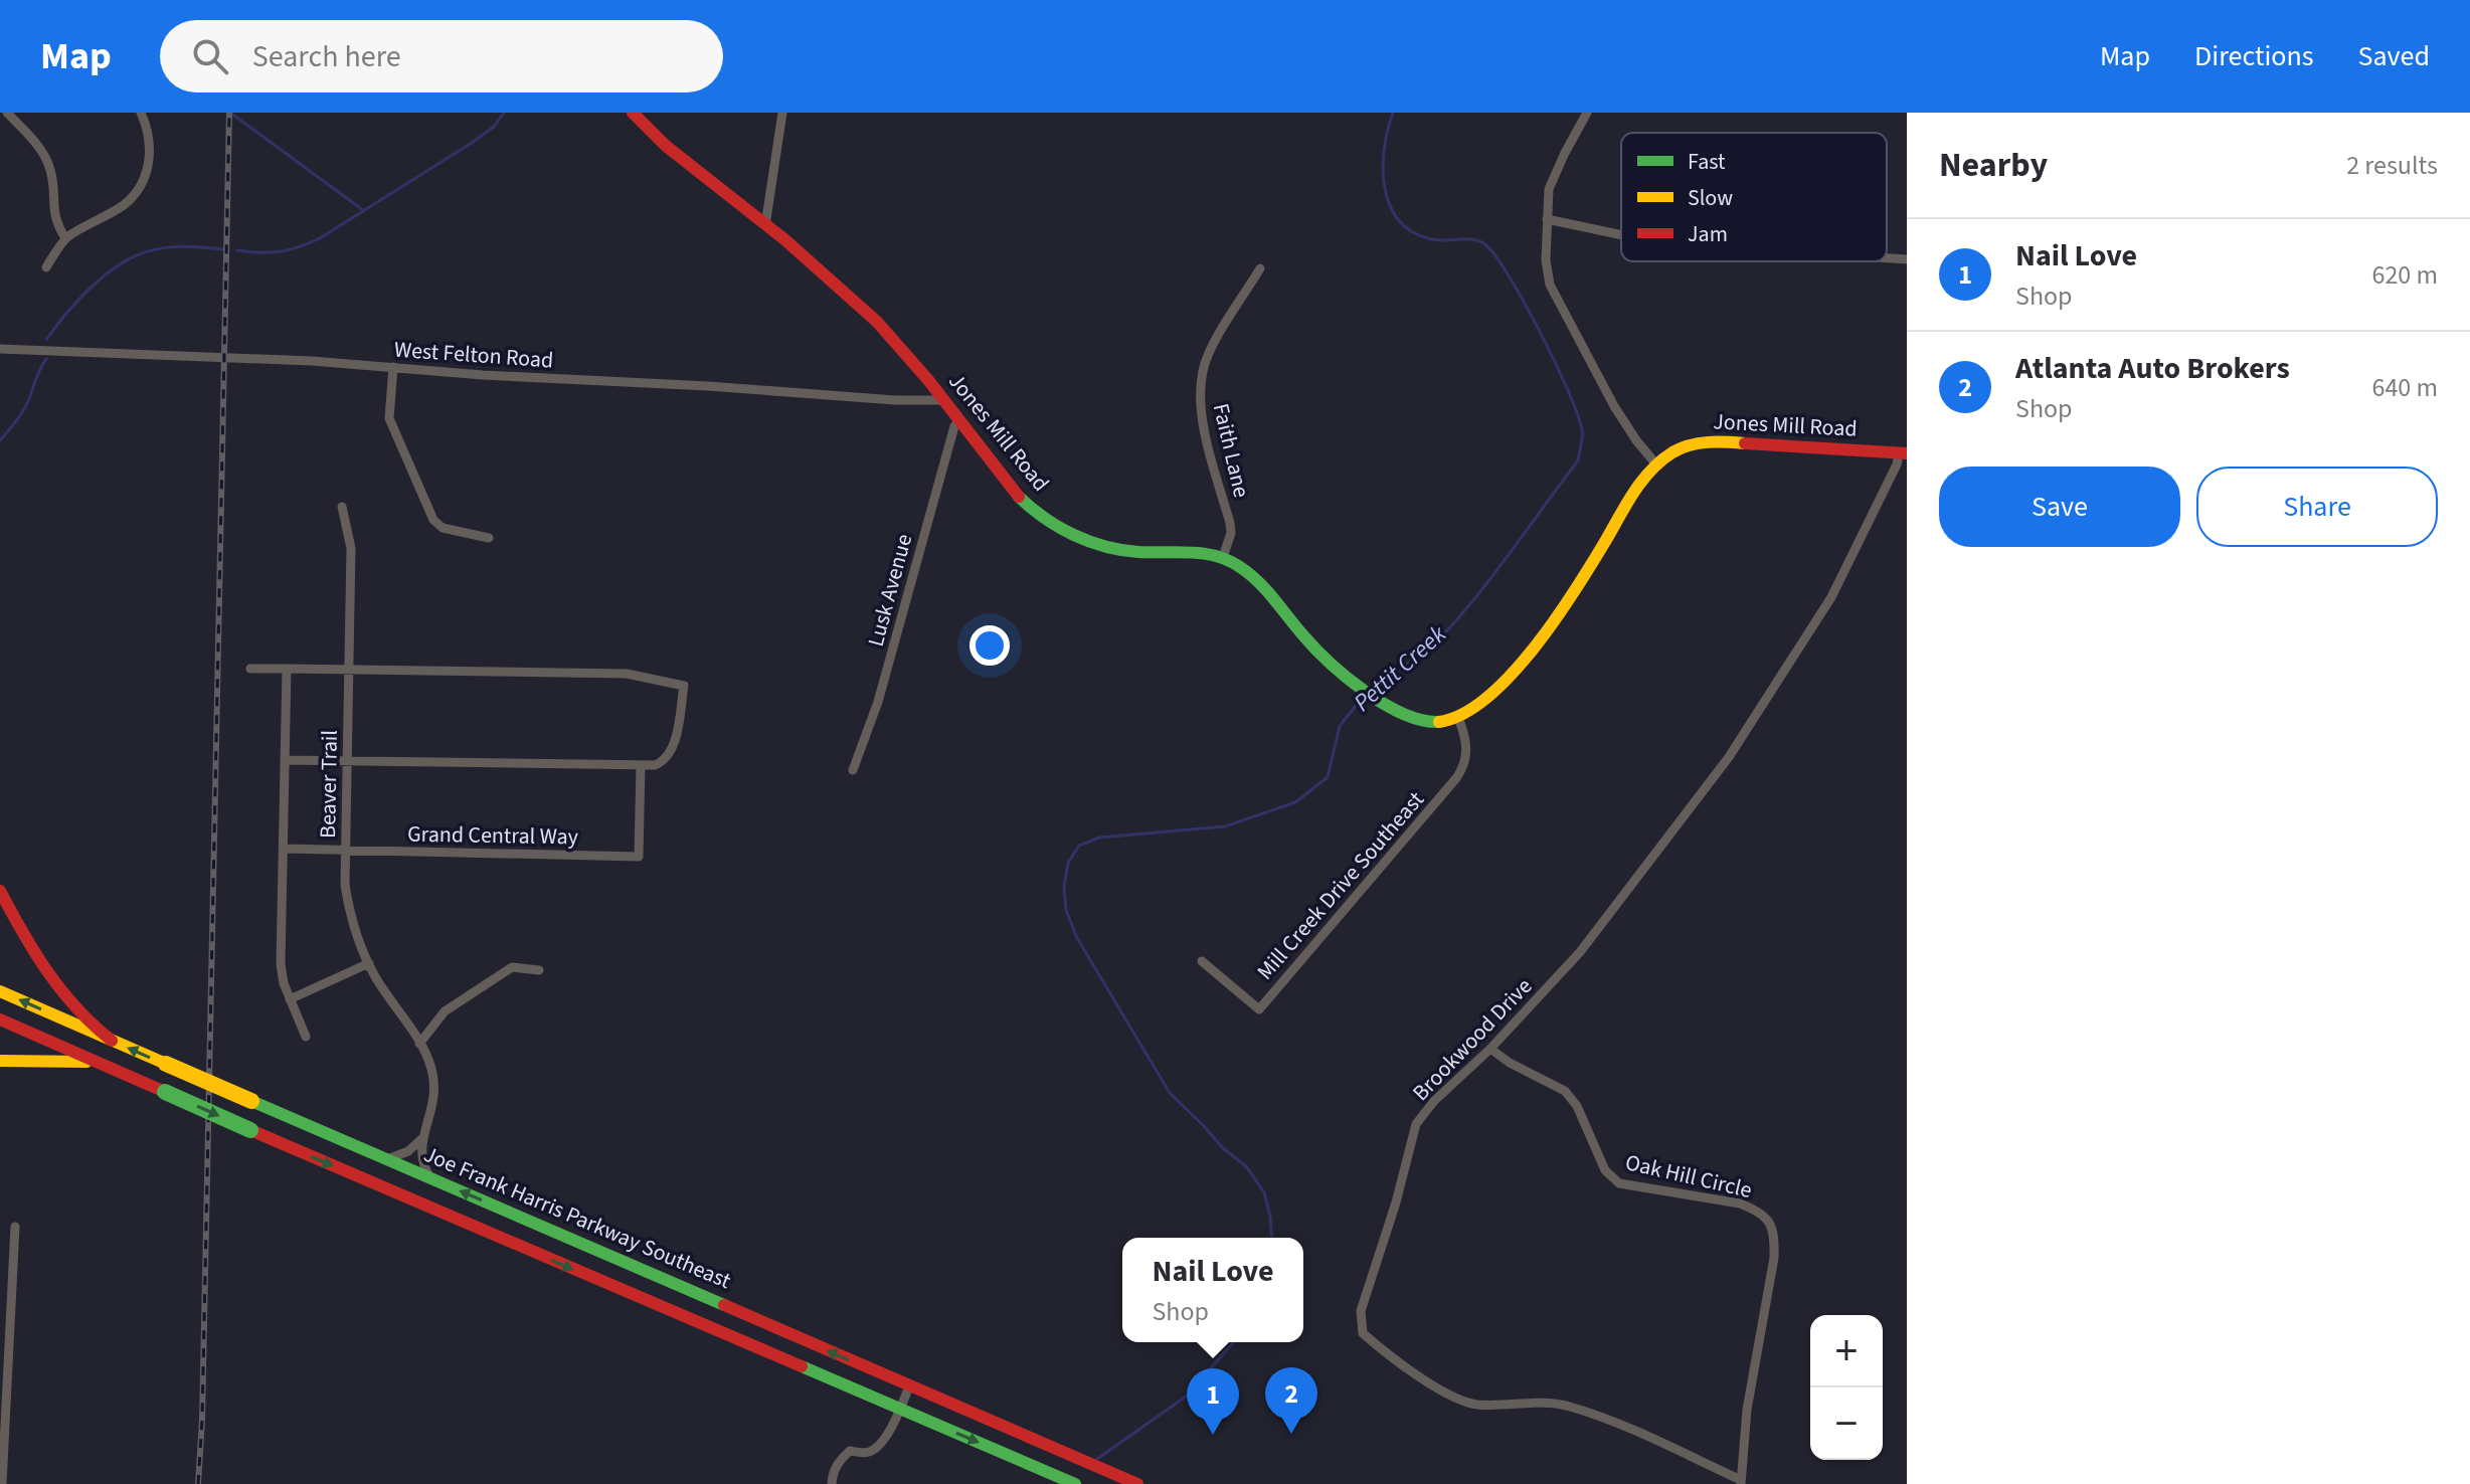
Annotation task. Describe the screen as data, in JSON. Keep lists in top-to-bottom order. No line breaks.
{"streets":{"main road":["Jones Mill Road","Joe Frank Harris Parkway Southeast"],"street":["West Felton Road","Faith Lane","Lusk Avenue","Beaver Trail","Grand Central Way","Mill Creek Drive Southeast","Brookwood Drive","Oak Hill Circle"]},"crossings":[["West Felton Road","Jones Mill Road"],["Jones Mill Road","Faith Lane"],["Jones Mill Road","Lusk Avenue"],["Jones Mill Road","Mill Creek Drive Southeast"],["Jones Mill Road","Brookwood Drive"],["Beaver Trail","Grand Central Way"],["Beaver Trail","Joe Frank Harris Parkway Southeast"],["Brookwood Drive","Oak Hill Circle"]],"water":["Pettit Creek"],"legend":["Fast","Slow","Jam"],"page":{"header":"Map","search":"Search here","nav":["Map","Directions","Saved"],"heading":["Nearby","2 results"],"list":[{"mark":"1","name":"Nail Love","note":"Shop","value":"620 m"},{"mark":"2","name":"Atlanta Auto Brokers","note":"Shop","value":"640 m"}],"buttons":["Save","Share"],"popup":["Nail Love","Shop"],"map_buttons":["+","−"],"pins":["2","1"]}}
